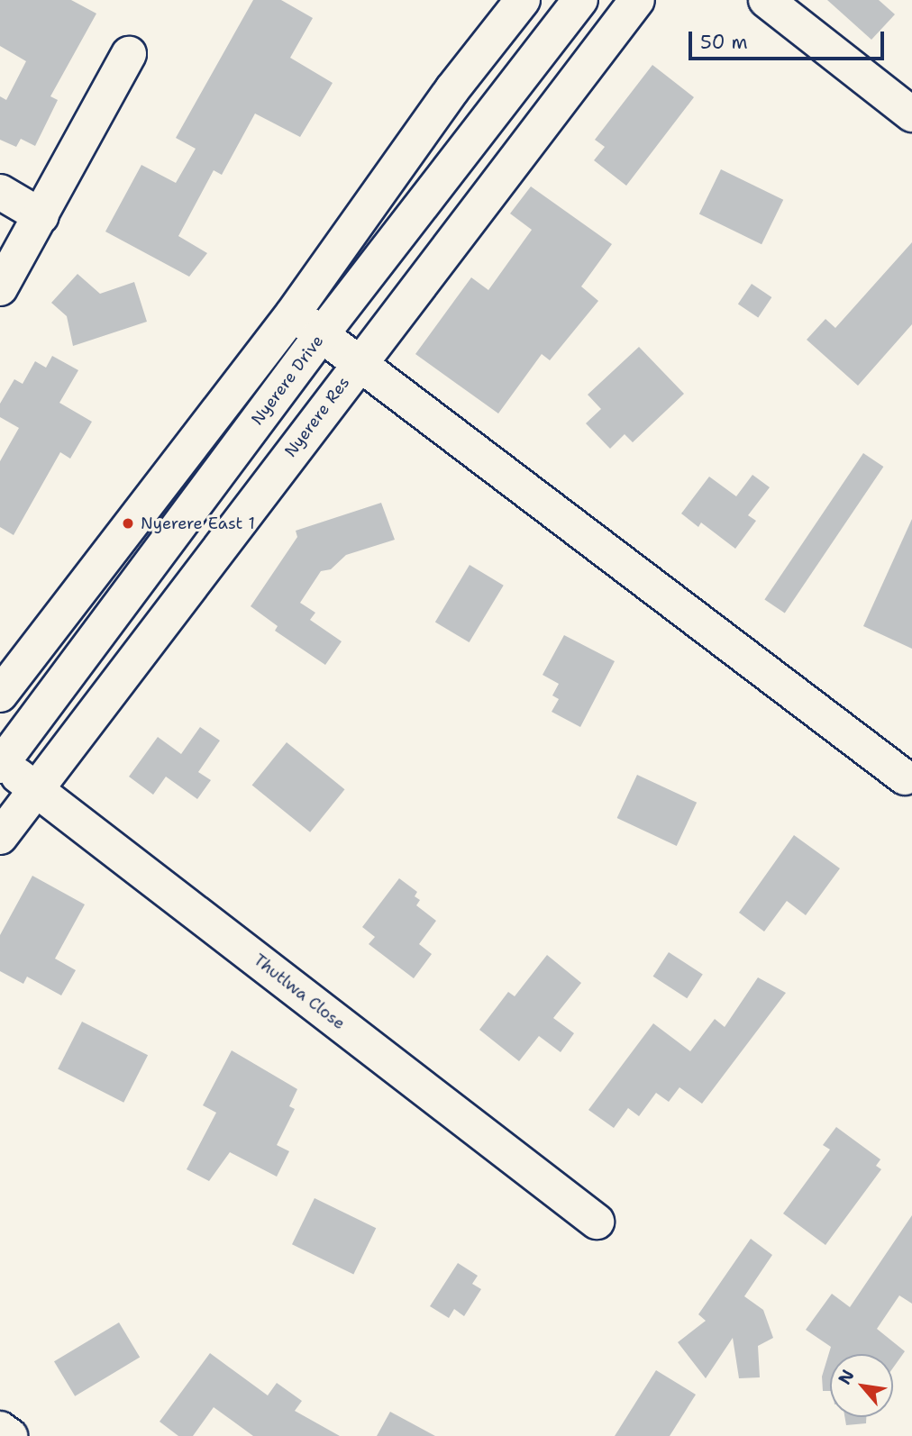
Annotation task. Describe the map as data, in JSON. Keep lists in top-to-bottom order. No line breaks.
{"streets":{"street":["Nyerere Drive","Nyerere Res","Thutlwa Close"]},"crossings":[["Nyerere Drive","Thutlwa Close"],["Nyerere Res","Thutlwa Close"]],"places":["Nyerere East 1"],"scale_bar":"50 m","north":"top left"}
